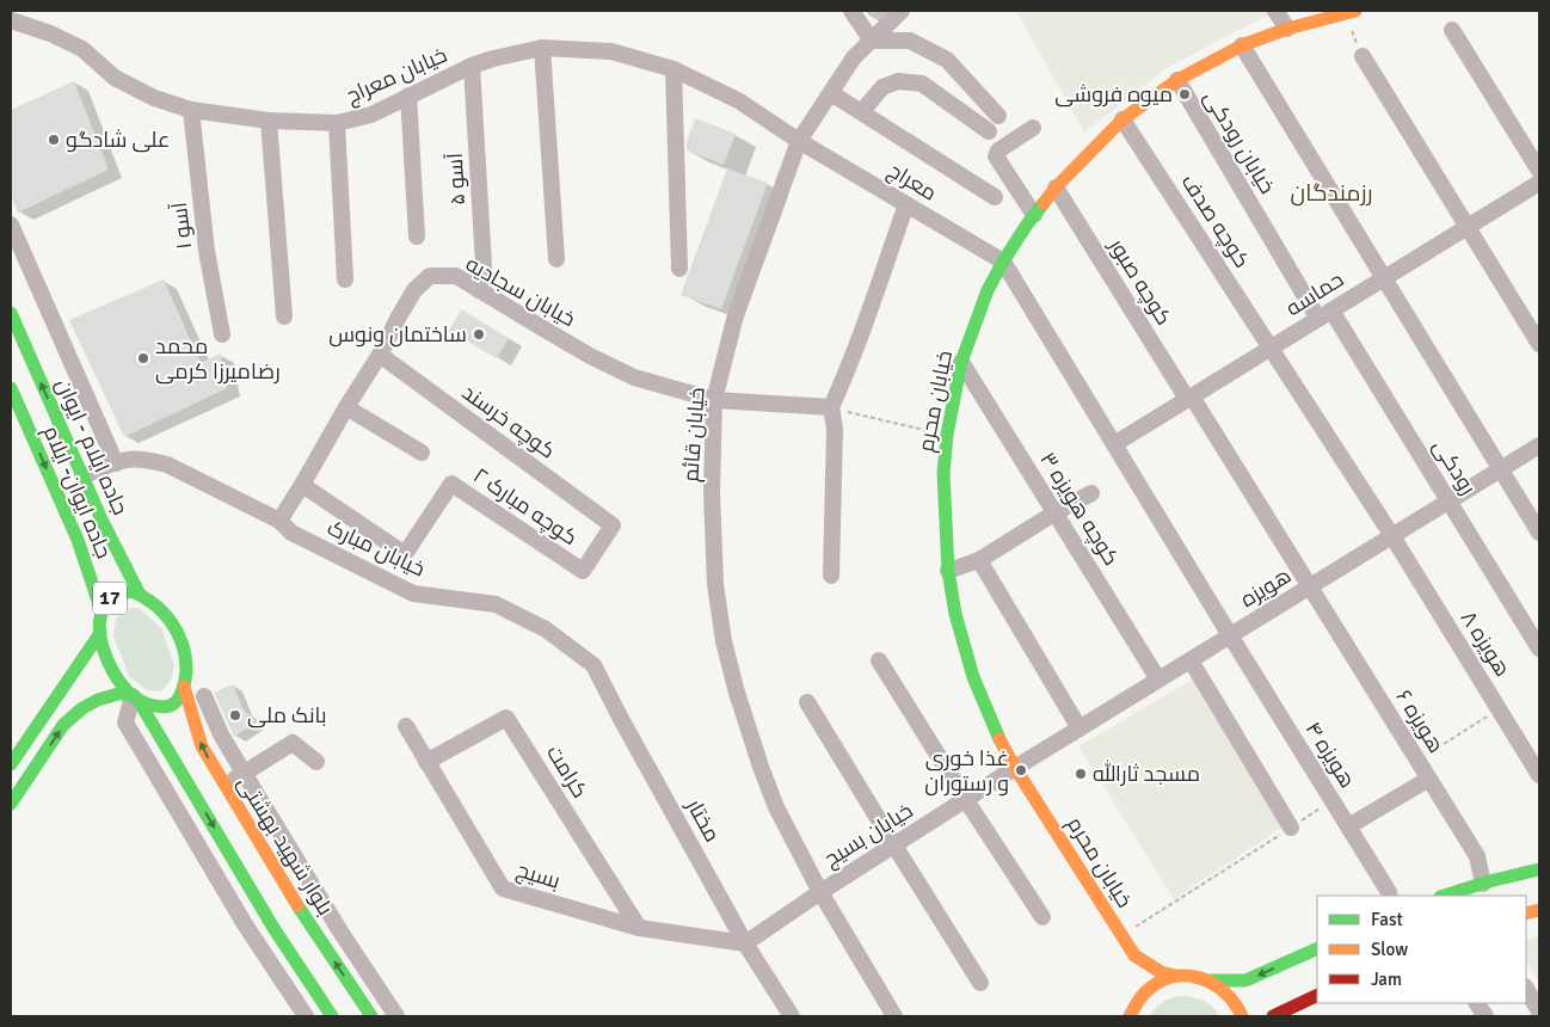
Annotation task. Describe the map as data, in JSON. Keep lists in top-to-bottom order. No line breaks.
{"streets":{"main road":["خیابان محرم","جاده ایلام - ایوان","جاده ایوان- ایلام","17","بلوار شهید بهشتی"],"street":["خیابان معراج","خیابان رودکی","آسو ۵","معراج","کوچه صدف","آسو ۱","کوچه صبور","خیابان سجادیه","حماسه","کوچه خرسند","خیابان قائم","رودکی","کوچه مبارک ۲","کوچه هویزه ۳","خیابان مبارک","هویزه","هویزه ۸","هویزه ۶","هویزه ۴","کرامت","مختار","خیابان بسیج","بسیج"]},"crossings":[["خیابان معراج","آسو ۵"],["خیابان معراج","معراج"],["خیابان معراج","آسو ۱"],["خیابان معراج","خیابان قائم"],["خیابان رودکی","حماسه"],["خیابان رودکی","خیابان محرم"],["خیابان رودکی","رودکی"],["آسو ۵","خیابان سجادیه"],["معراج","خیابان محرم"],["معراج","خیابان قائم"],["معراج","هویزه ۴"],["کوچه صدف","حماسه"],["کوچه صدف","خیابان محرم"],["کوچه صدف","هویزه"],["کوچه صدف","هویزه ۸"],["کوچه صبور","حماسه"],["کوچه صبور","خیابان محرم"],["کوچه صبور","هویزه"],["کوچه صبور","هویزه ۶"],["خیابان سجادیه","کوچه خرسند"],["خیابان سجادیه","خیابان قائم"],["خیابان سجادیه","کوچه مبارک ۲"],["خیابان سجادیه","خیابان مبارک"],["حماسه","رودکی"],["حماسه","هویزه ۴"],["خیابان محرم","کوچه هویزه ۳"],["خیابان محرم","هویزه"],["خیابان محرم","هویزه ۴"],["خیابان محرم","خیابان بسیج"],["کوچه خرسند","کوچه مبارک ۲"],["خیابان قائم","خیابان بسیج"],["جاده ایلام - ایوان","جاده ایوان- ایلام"],["جاده ایلام - ایوان","خیابان مبارک"],["جاده ایلام - ایوان","17"],["جاده ایلام - ایوان","بلوار شهید بهشتی"],["رودکی","هویزه"],["جاده ایوان- ایلام","17"],["جاده ایوان- ایلام","بلوار شهید بهشتی"],["کوچه هویزه ۳","هویزه"],["خیابان مبارک","مختار"],["هویزه","هویزه ۸"],["هویزه","هویزه ۶"],["هویزه","هویزه ۴"],["هویزه","خیابان بسیج"],["17","بلوار شهید بهشتی"],["کرامت","بسیج"],["مختار","خیابان بسیج"],["مختار","بسیج"],["خیابان بسیج","بسیج"]],"one_way":["جاده ایلام - ایوان","جاده ایوان- ایلام"],"districts":["رزمندگان"],"places":["میوه فروشی","علی شادگو","ساختمان ونوس","محمد رضامیرزا کرمی","بانک ملی","غذا خوری و رستوران","مسجد ثارالله"],"legend":["Fast","Slow","Jam"]}
